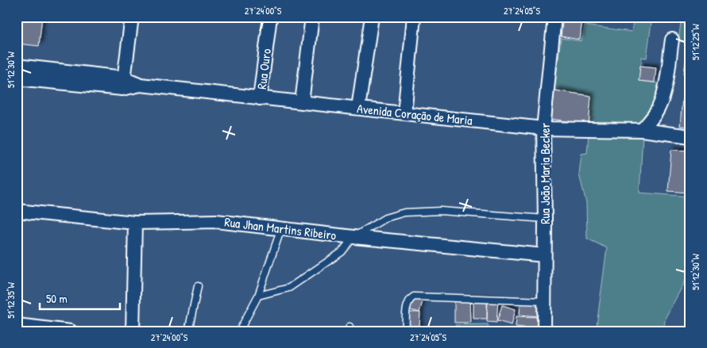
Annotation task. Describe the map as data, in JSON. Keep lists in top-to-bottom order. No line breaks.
{"streets":{"street":["Rua Ouro","Avenida Coração de Maria","Rua João Maria Becker","Rua Jhan Martins Ribeiro"]},"crossings":[["Rua Ouro","Avenida Coração de Maria"],["Avenida Coração de Maria","Rua João Maria Becker"],["Rua João Maria Becker","Rua Jhan Martins Ribeiro"]],"scale_bar":"50 m","coordinates":["27°24'00\"S","27°24'05\"S","51°12'25\"W","51°12'30\"W","51°12'35\"W"]}
